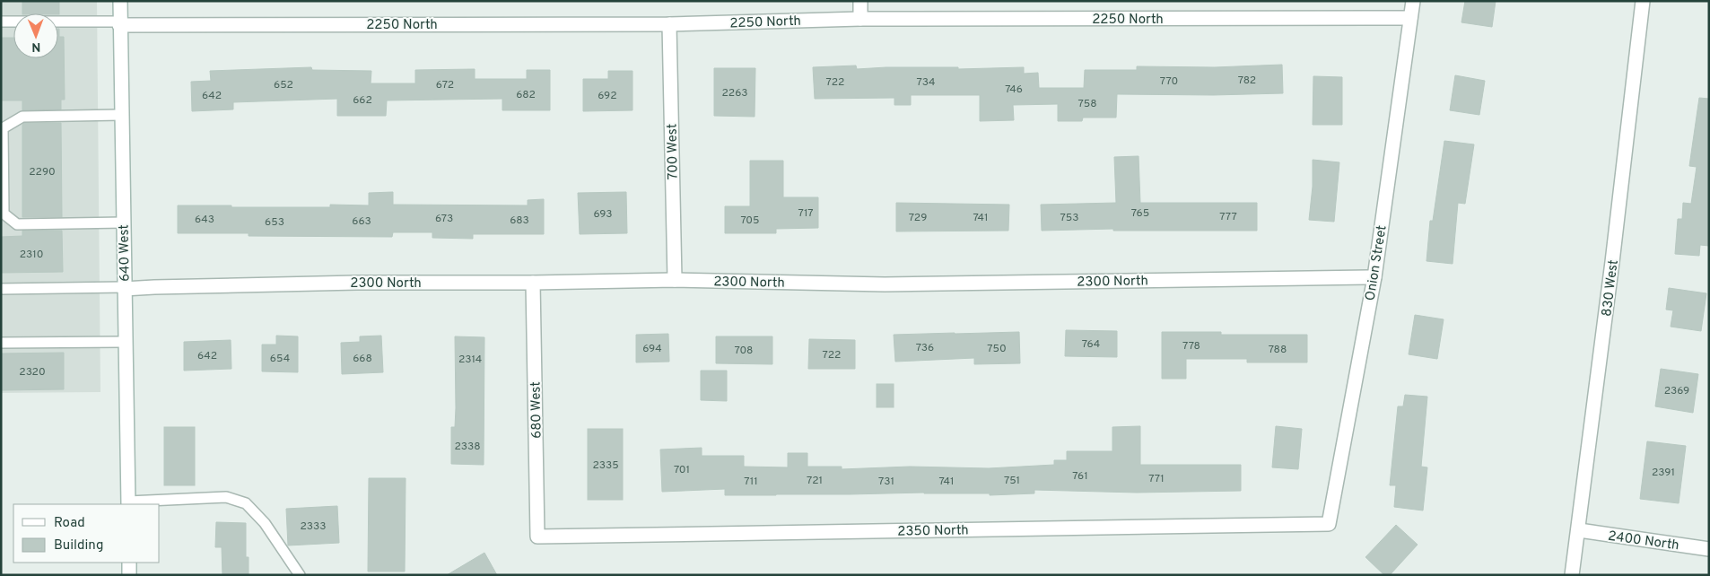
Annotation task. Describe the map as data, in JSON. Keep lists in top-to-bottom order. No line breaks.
{"streets":{"street":["2250 North","700 West","640 West","Onion Street","2300 North","830 West","680 West","2350 North","2400 North"]},"crossings":[["2250 North","700 West"],["2250 North","640 West"],["2250 North","Onion Street"],["700 West","2300 North"],["640 West","2300 North"],["Onion Street","2300 North"],["Onion Street","2350 North"],["2300 North","680 West"],["830 West","2400 North"],["680 West","2350 North"]],"house_numbers":["782","770","722","734","652","672","746","2263","682","642","692","662","758","2290","717","765","693","777","729","741","753","673","643","683","705","663","653","2310","764","778","736","694","750","788","708","722","642","654","668","2314","2320","2369","2338","2335","701","2391","761","771","721","751","711","731","741","2333"],"legend":["Road","Building"],"north":"bottom"}
